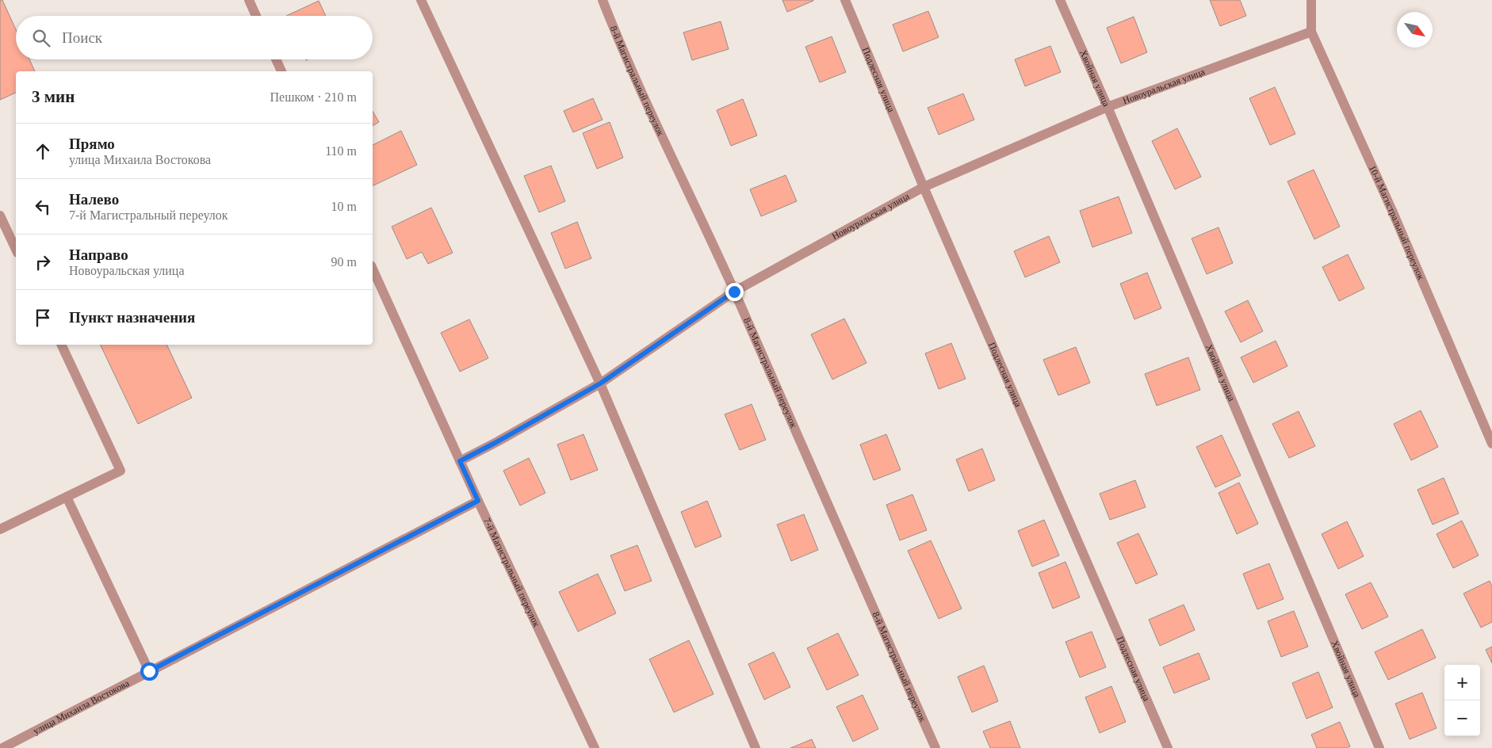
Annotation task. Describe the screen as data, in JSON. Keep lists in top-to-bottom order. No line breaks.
{"streets":{"street":["Хвойная улица","Подлесная улица","8-й Магистральный переулок","Новоуральская улица","10-й Магистральный переулок","7-й Магистральный переулок","улица Михаила Востокова"]},"crossings":[["Хвойная улица","Новоуральская улица"],["Подлесная улица","Новоуральская улица"],["8-й Магистральный переулок","Новоуральская улица"],["Новоуральская улица","10-й Магистральный переулок"],["Новоуральская улица","7-й Магистральный переулок"],["7-й Магистральный переулок","улица Михаила Востокова"]],"north":"bottom right","page":{"search":"Поиск","heading":["3 мин","Пешком · 210 m"],"list":[["Прямо","улица Михаила Востокова","110 m"],["Налево","7-й Магистральный переулок","10 m"],["Направо","Новоуральская улица","90 m"],"Пункт назначения"],"map_buttons":["+","−"]}}
